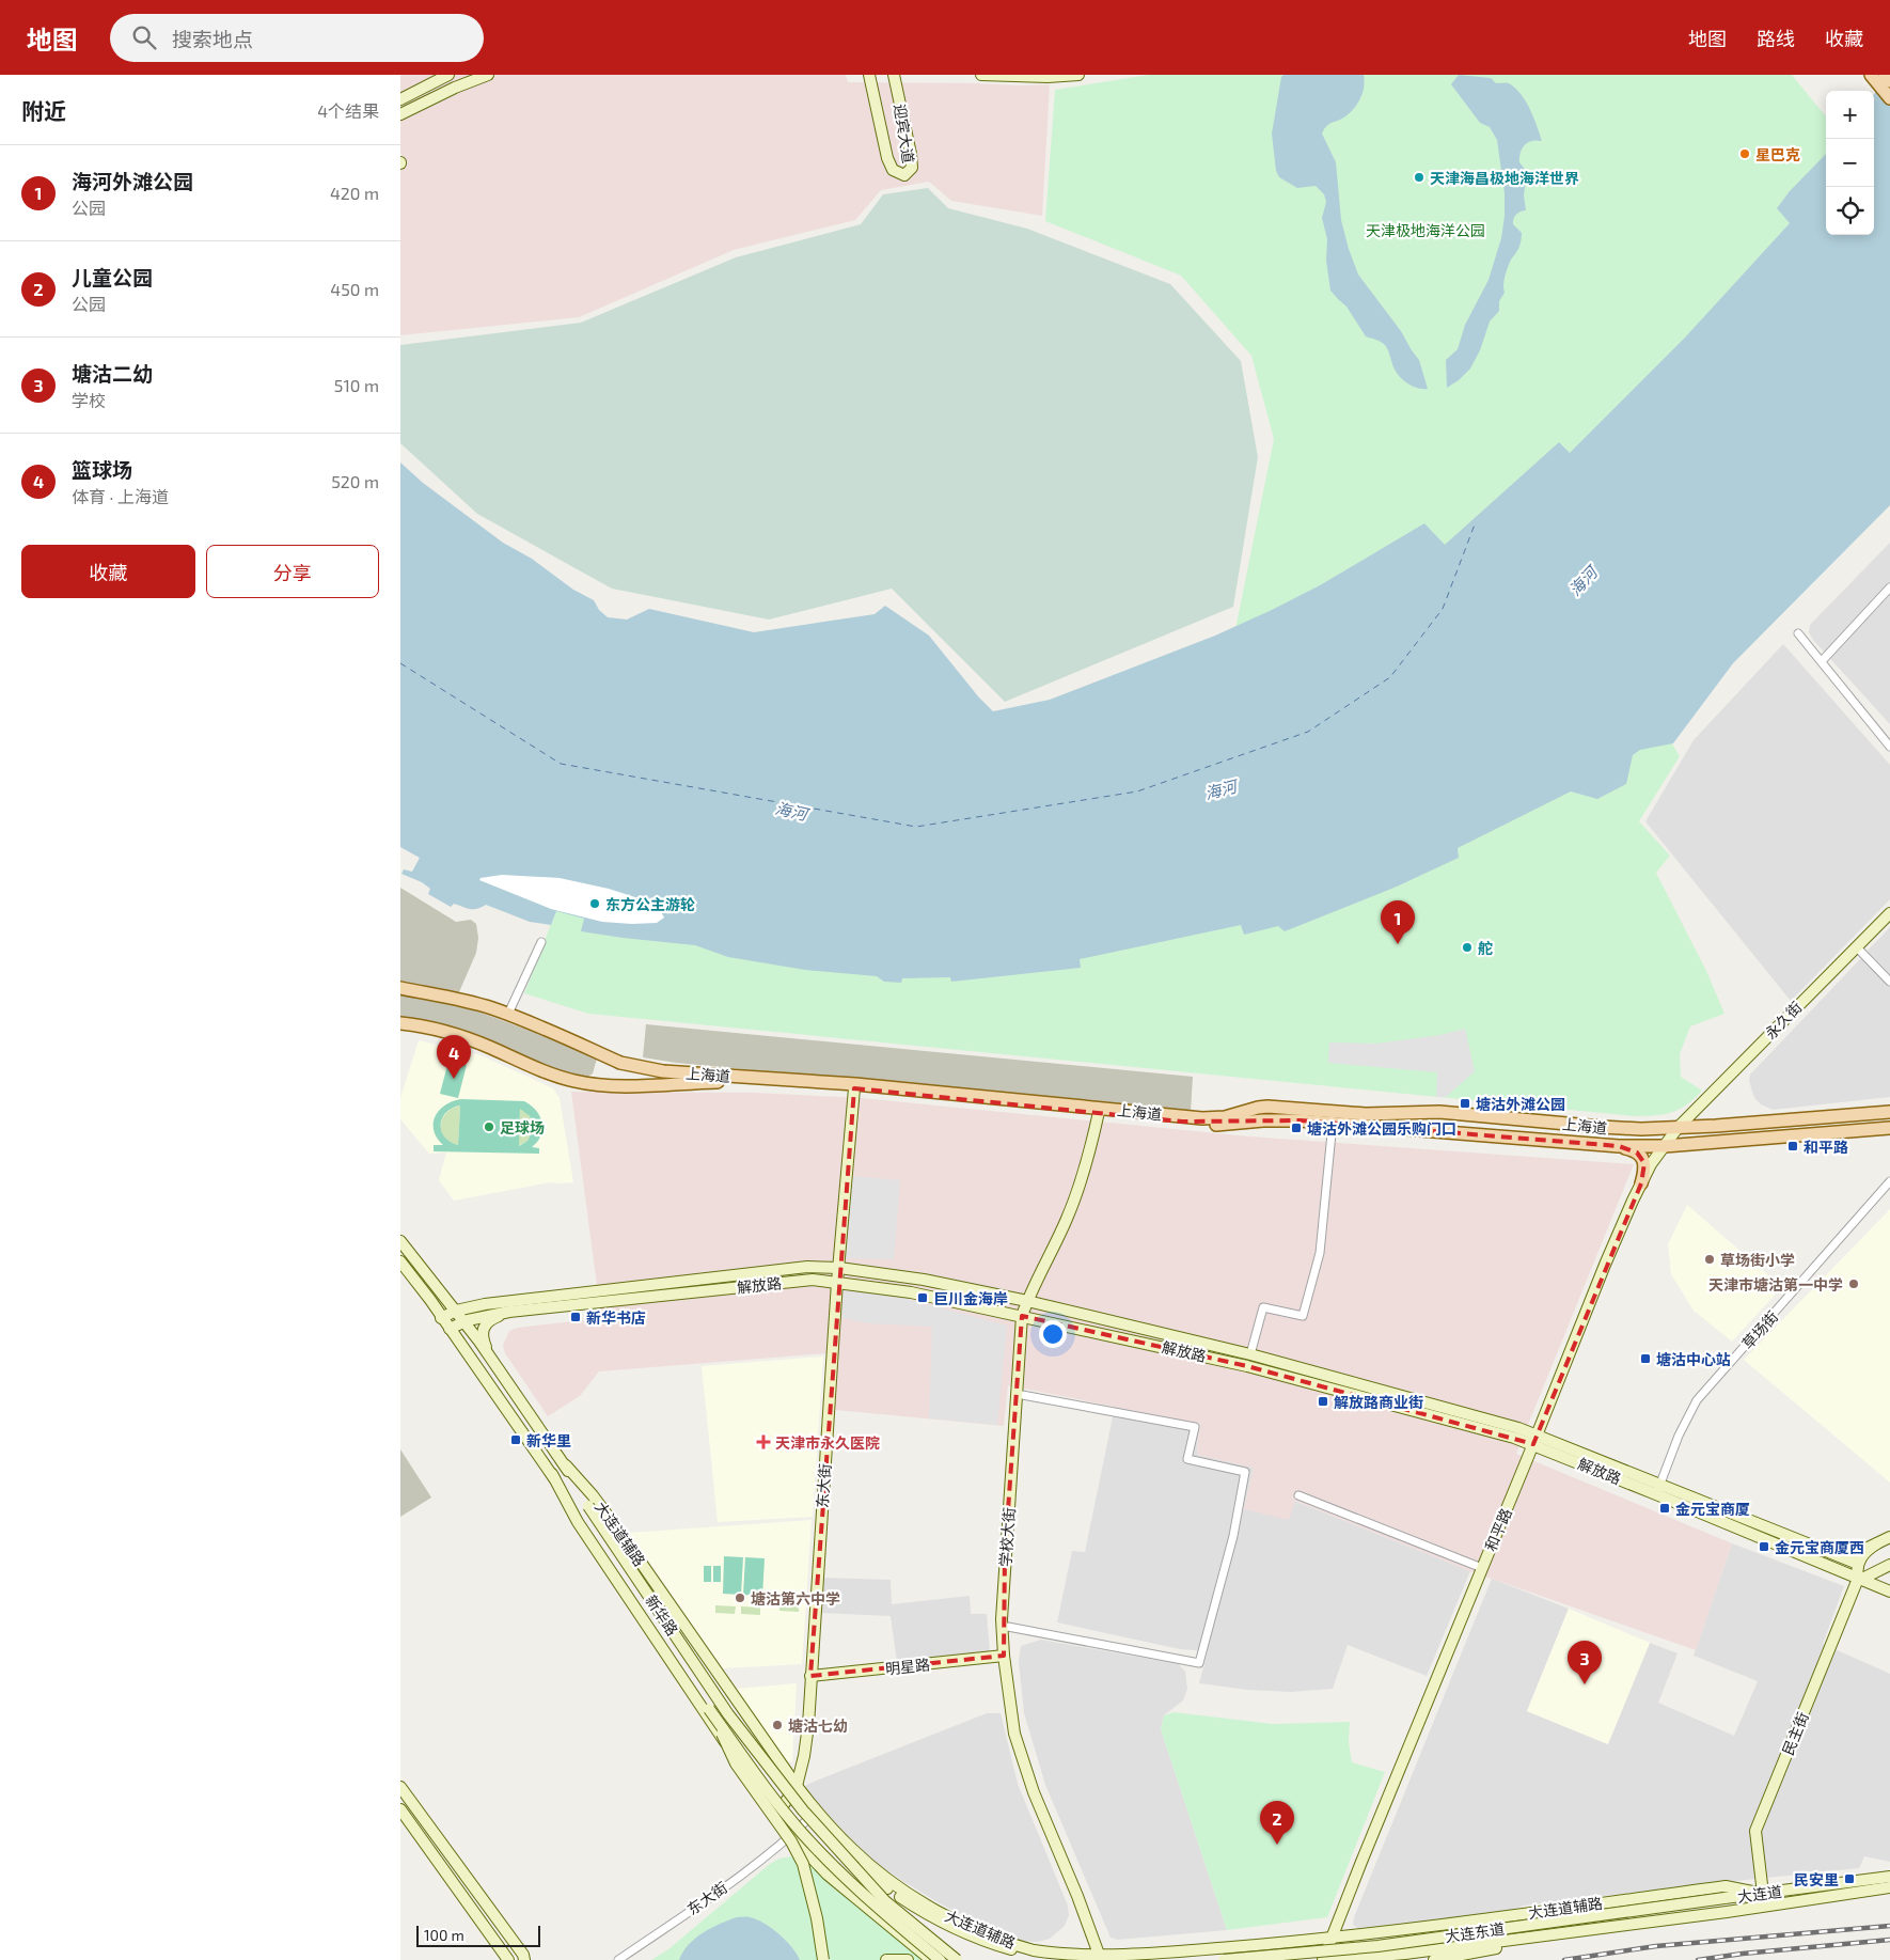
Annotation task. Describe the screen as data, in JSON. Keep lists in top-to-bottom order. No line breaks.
{"streets":{"main road":["上海道"],"street":["迎宾大道","永久街","解放路","草场街","东大街","和平路","大连道辅路","学校大街","新华路","明星路","民主街","大连道","大连东道"]},"crossings":[["永久街","上海道"],["上海道","东大街"],["上海道","学校大街"],["解放路","草场街"],["解放路","东大街"],["解放路","和平路"],["解放路","学校大街"],["解放路","新华路"],["解放路","民主街"],["东大街","大连道辅路"],["东大街","明星路"],["和平路","大连道辅路"],["大连道辅路","学校大街"],["大连道辅路","新华路"],["大连道辅路","民主街"],["大连道辅路","大连道"],["学校大街","明星路"],["民主街","大连道"],["大连道","大连东道"]],"water":["海河"],"parks":["天津极地海洋公园"],"places":{"other":["星巴克","天津海昌极地海洋世界","东方公主游轮","舵","足球场","草场街小学","天津市塘沽第一中学","塘沽第六中学","塘沽七幼"],"transit":["塘沽外滩公园","塘沽外滩公园乐购门口","和平路","巨川金海岸","新华书店","塘沽中心站","解放路商业街","新华里","金元宝商厦","金元宝商厦西","民安里"],"health":["天津市永久医院"]},"scale_bar":"100 m","page":{"header":"地图","search":"搜索地点","nav":["地图","路线","收藏"],"heading":["附近","4个结果"],"map_buttons":["+","−"],"list":[{"mark":"1","name":"海河外滩公园","note":"公园","value":"420 m"},{"mark":"2","name":"儿童公园","note":"公园","value":"450 m"},{"mark":"3","name":"塘沽二幼","note":"学校","value":"510 m"},{"mark":"4","name":"篮球场","note":"体育 · 上海道","value":"520 m"}],"buttons":["收藏","分享"],"pins":["1","4","3","2"],"scale":"100 m"}}
